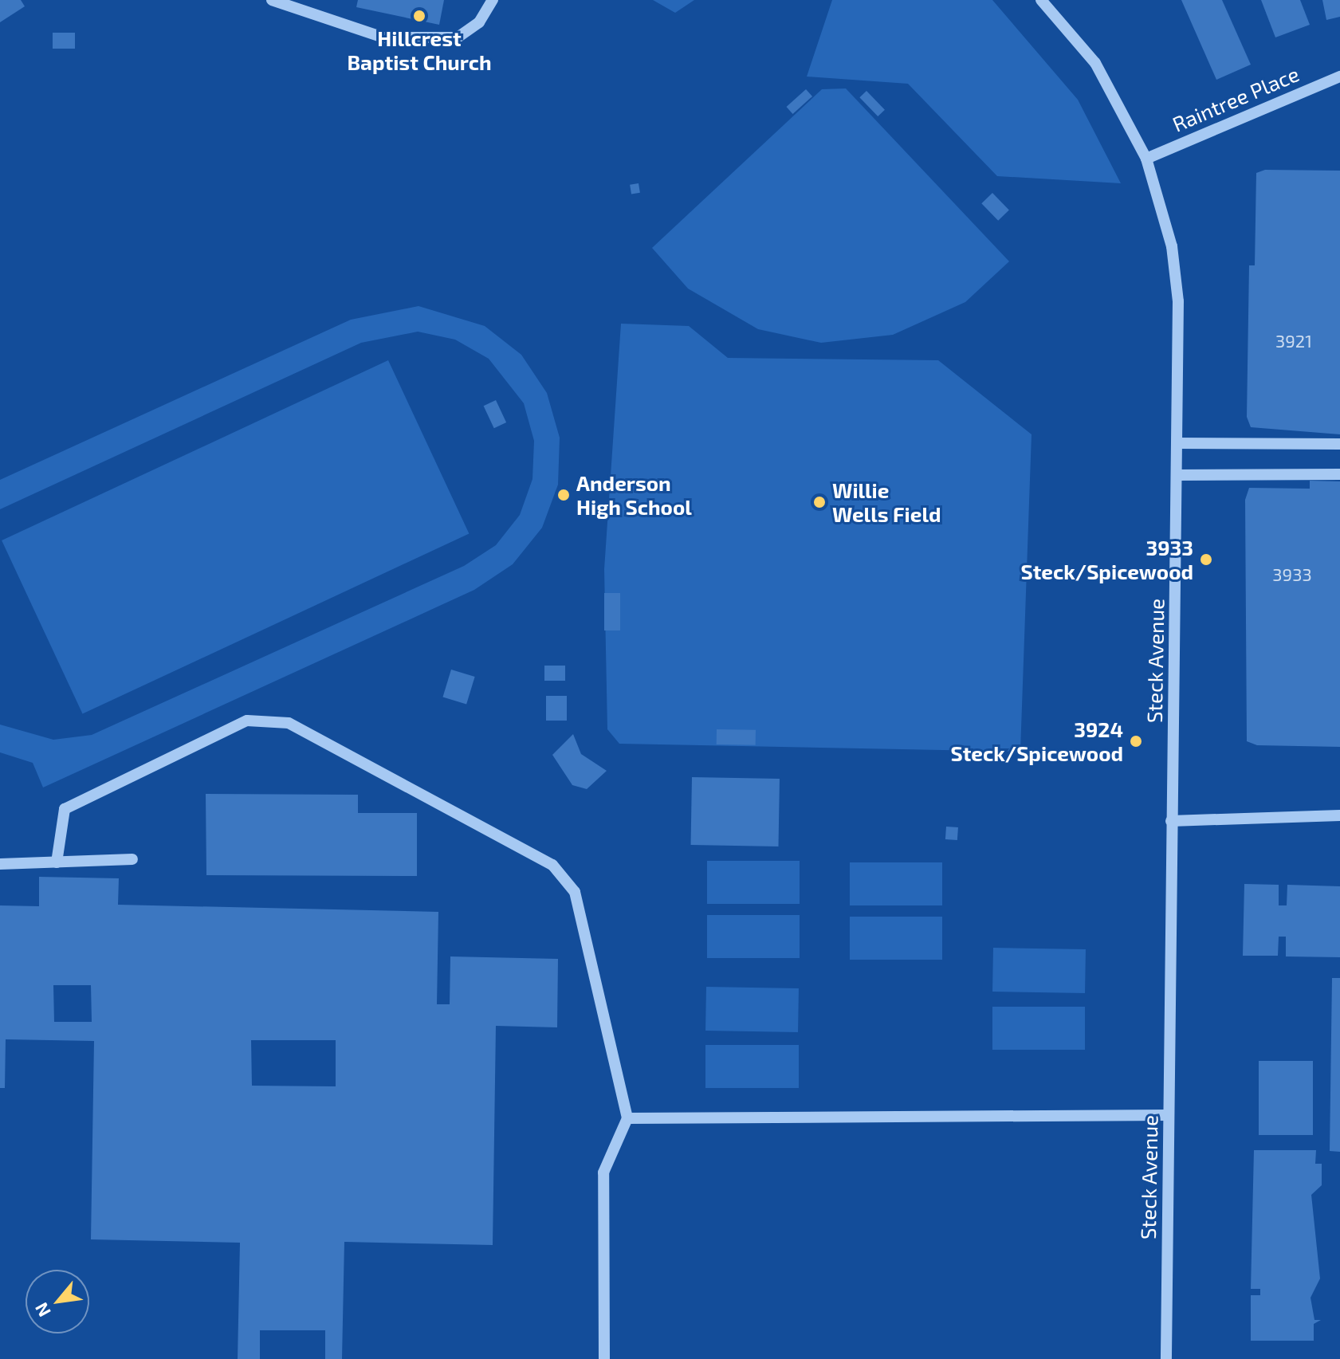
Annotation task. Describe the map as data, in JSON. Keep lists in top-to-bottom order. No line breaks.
{"streets":{"street":["Raintree Place","Steck Avenue"]},"crossings":[["Raintree Place","Steck Avenue"]],"places":["Hillcrest Baptist Church","Anderson High School","Willie Wells Field","3933 Steck/Spicewood","3924 Steck/Spicewood"],"house_numbers":["3921","3933"],"north":"bottom left"}
